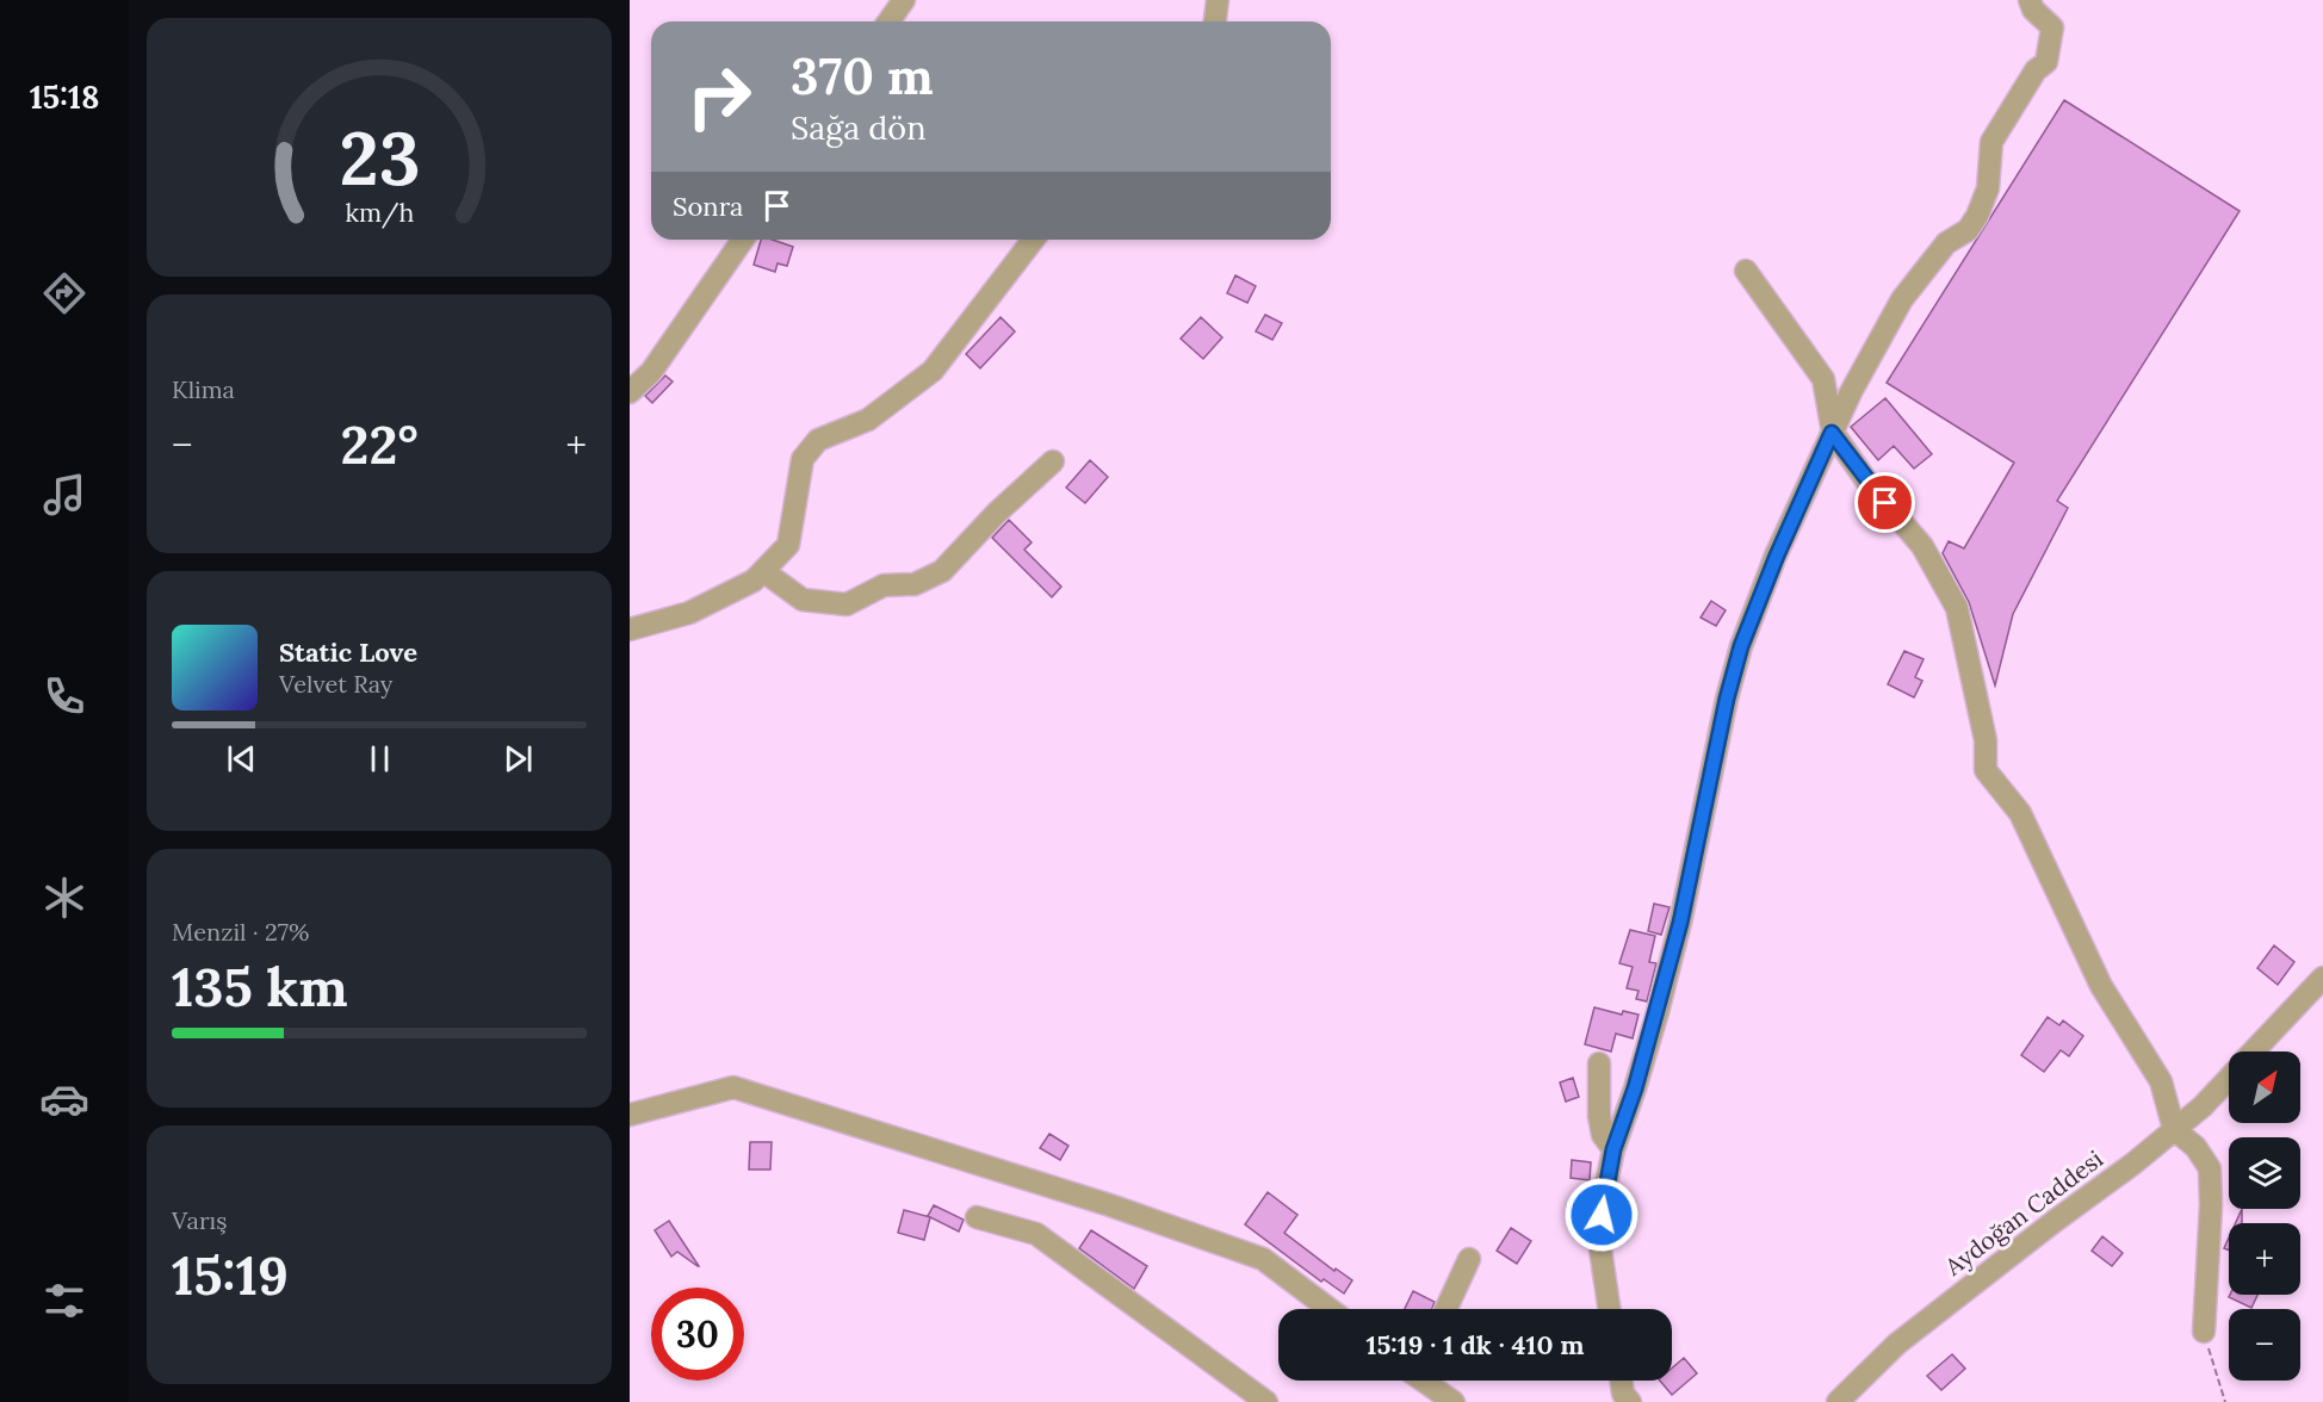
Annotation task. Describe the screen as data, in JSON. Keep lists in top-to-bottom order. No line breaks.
{"streets":{"street":["Aydoğan Caddesi"]},"north":"top right","page":{"tabs":"15:18","turn":["370 m","Sağa dön"],"then":"Sonra","tile":["Klima",["Menzil · 27%","135 km"],["Varış","15:19"]],"heat":["−","22°","+"],"song":["Static Love","Velvet Ray"],"map_buttons":["+","−"],"limit":"30","trip":"15:19 · 1 dk · 410 m","gauge":["23","km/h"]}}
